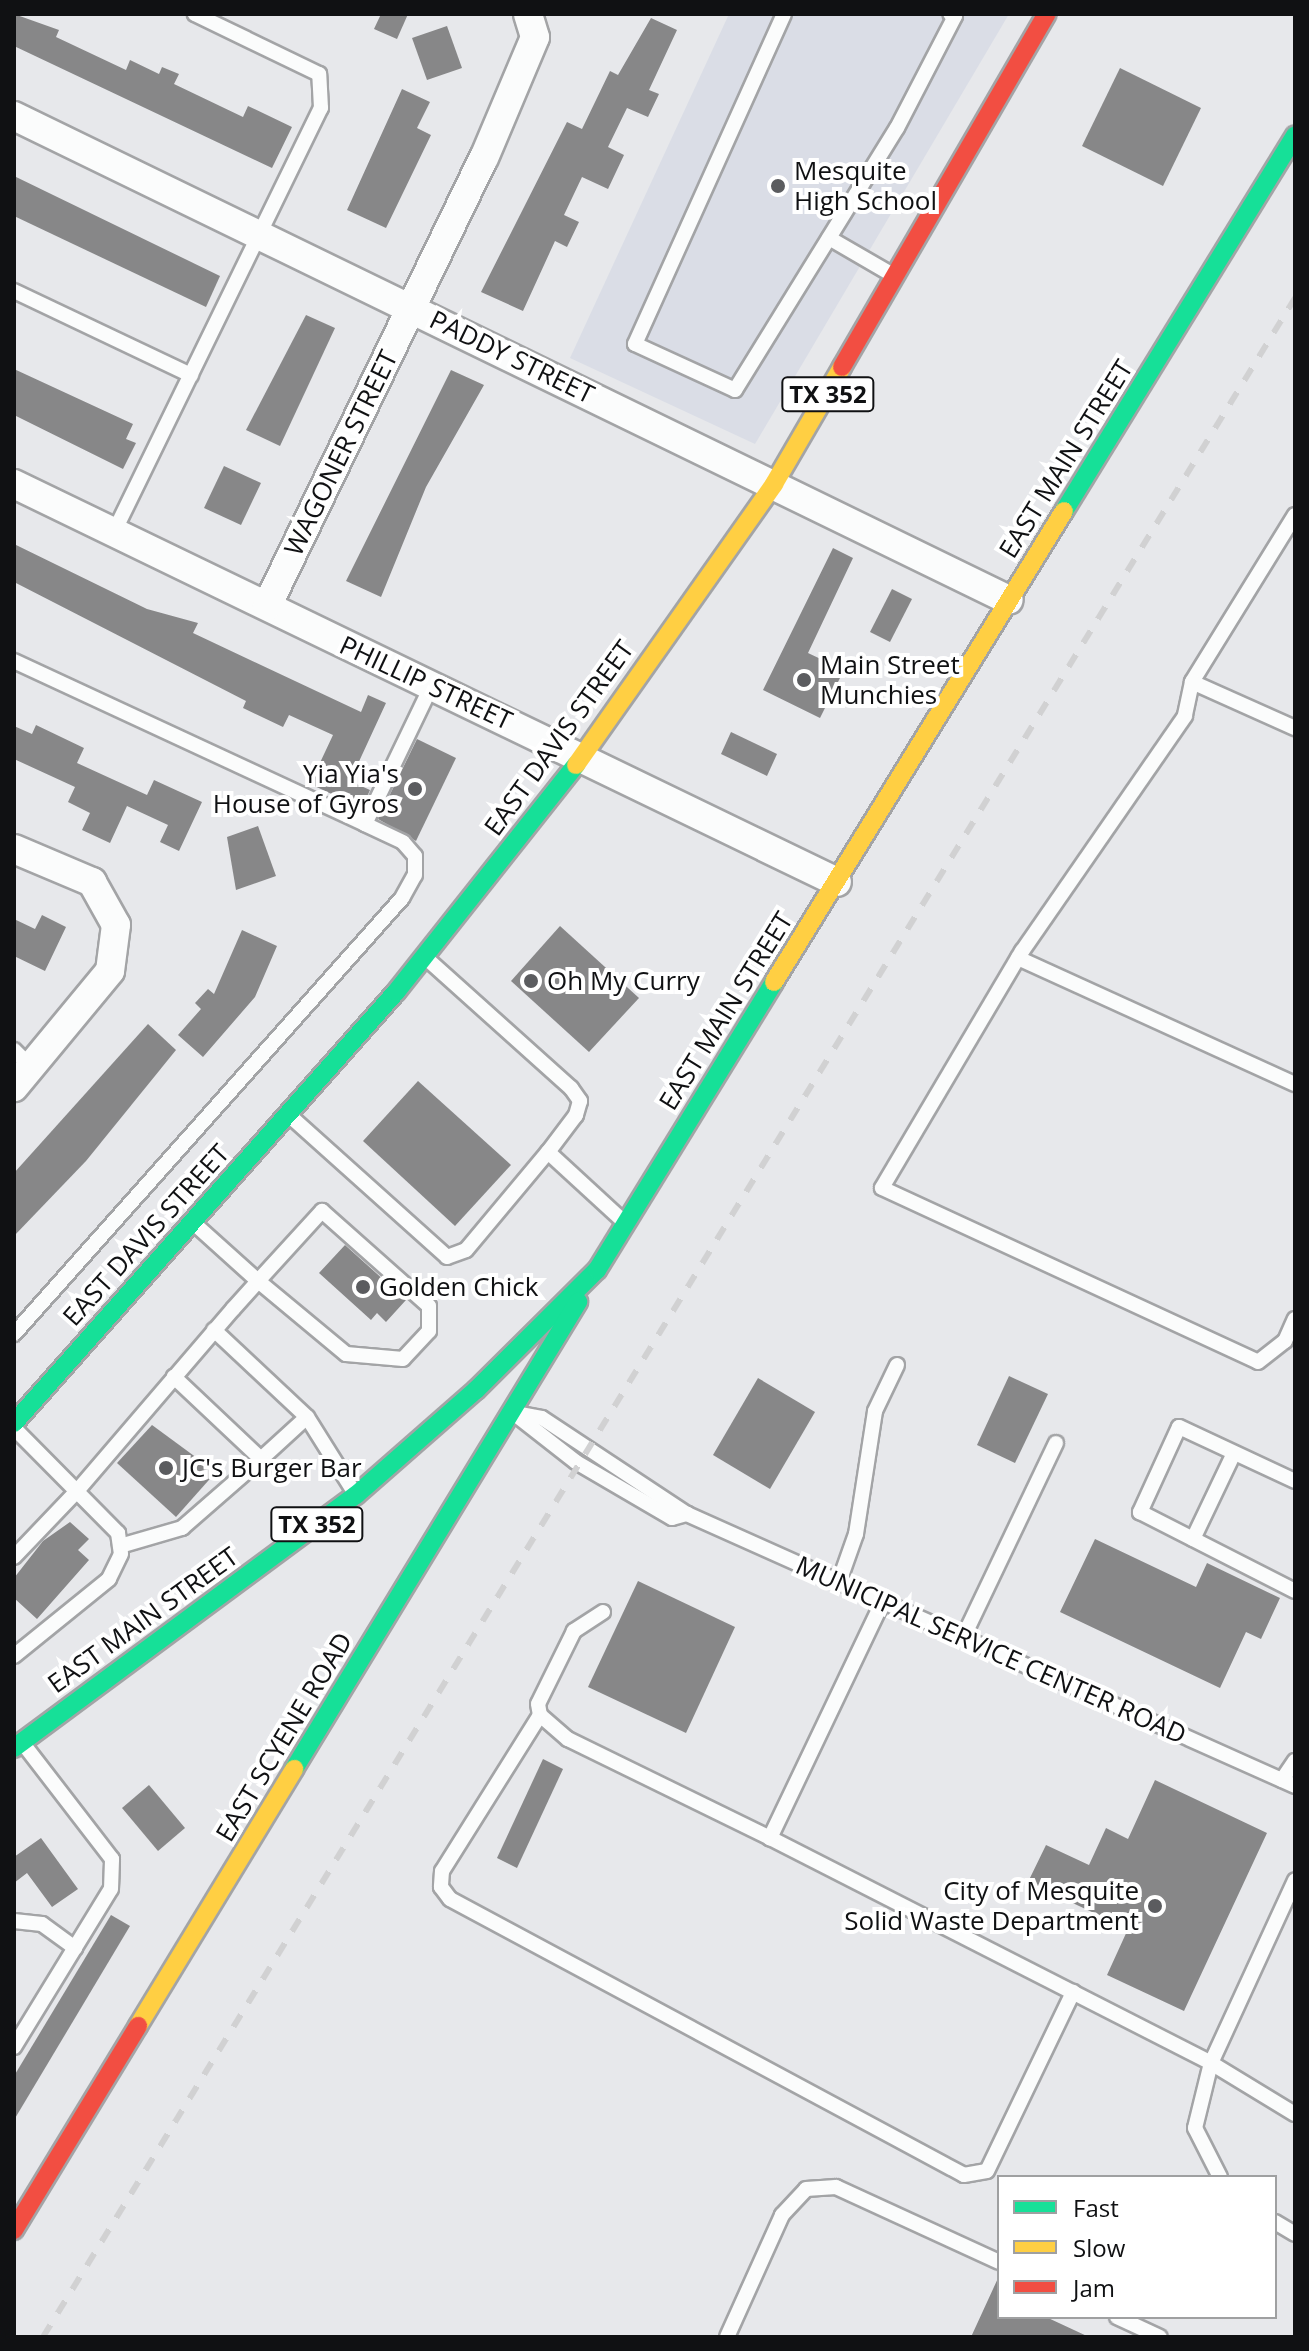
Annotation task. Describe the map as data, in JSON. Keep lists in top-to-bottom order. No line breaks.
{"streets":{"main road":["TX 352","EAST MAIN STREET","EAST DAVIS STREET","EAST SCYENE ROAD"],"street":["PADDY STREET","WAGONER STREET","PHILLIP STREET"],"lane":["MUNICIPAL SERVICE CENTER ROAD"]},"crossings":[["PADDY STREET","WAGONER STREET"],["PADDY STREET","EAST MAIN STREET"],["PADDY STREET","EAST DAVIS STREET"],["WAGONER STREET","PHILLIP STREET"],["EAST MAIN STREET","PHILLIP STREET"],["EAST MAIN STREET","MUNICIPAL SERVICE CENTER ROAD"],["EAST MAIN STREET","EAST SCYENE ROAD"],["PHILLIP STREET","EAST DAVIS STREET"],["MUNICIPAL SERVICE CENTER ROAD","EAST SCYENE ROAD"]],"places":["Mesquite High School","Main Street Munchies","Yia Yia's House of Gyros","Oh My Curry","Golden Chick","JC's Burger Bar","City of Mesquite Solid Waste Department"],"legend":["Fast","Slow","Jam"]}
